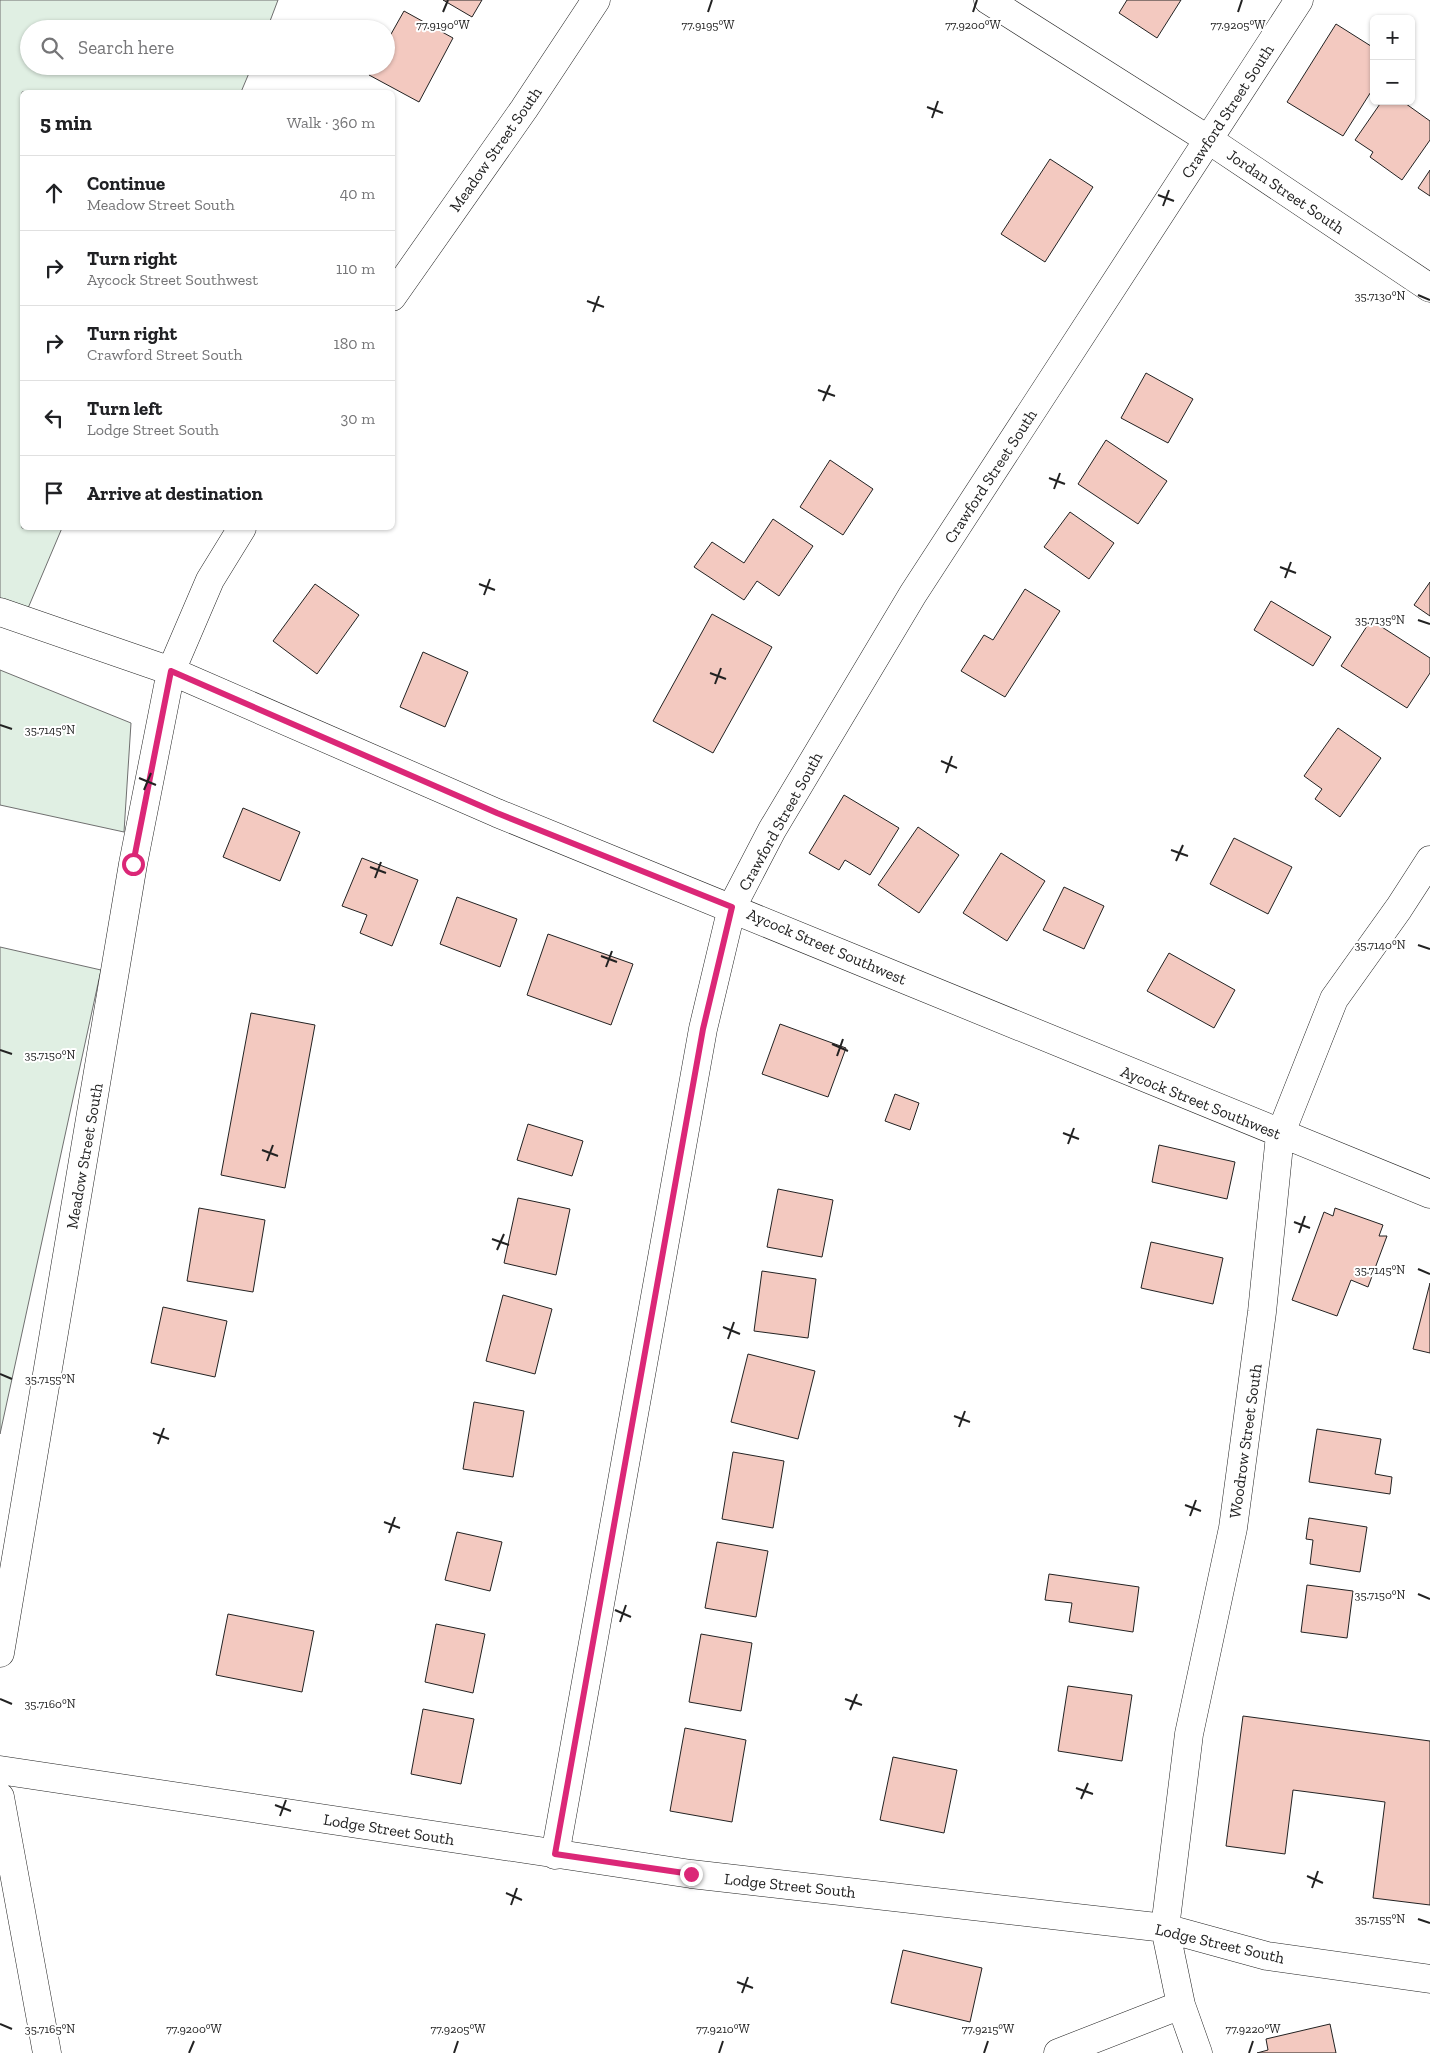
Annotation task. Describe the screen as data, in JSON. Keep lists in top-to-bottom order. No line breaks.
{"streets":{"street":["Crawford Street South","Meadow Street South","Jordan Street South","Aycock Street Southwest","Woodrow Street South","Lodge Street South"]},"crossings":[["Crawford Street South","Jordan Street South"],["Crawford Street South","Aycock Street Southwest"],["Crawford Street South","Lodge Street South"],["Meadow Street South","Aycock Street Southwest"],["Aycock Street Southwest","Woodrow Street South"],["Woodrow Street South","Lodge Street South"]],"page":{"map_buttons":["+","−"],"search":"Search here","heading":["5 min","Walk · 360 m"],"list":[["Continue","Meadow Street South","40 m"],["Turn right","Aycock Street Southwest","110 m"],["Turn right","Crawford Street South","180 m"],["Turn left","Lodge Street South","30 m"],"Arrive at destination"]},"coordinates":["77.9190°W","77.9195°W","77.9200°W","77.9205°W","35.7130°N","35.7135°N","35.7145°N","35.7140°N","35.7150°N","35.7155°N","35.7160°N","35.7165°N","77.9210°W","77.9215°W","77.9220°W"]}
